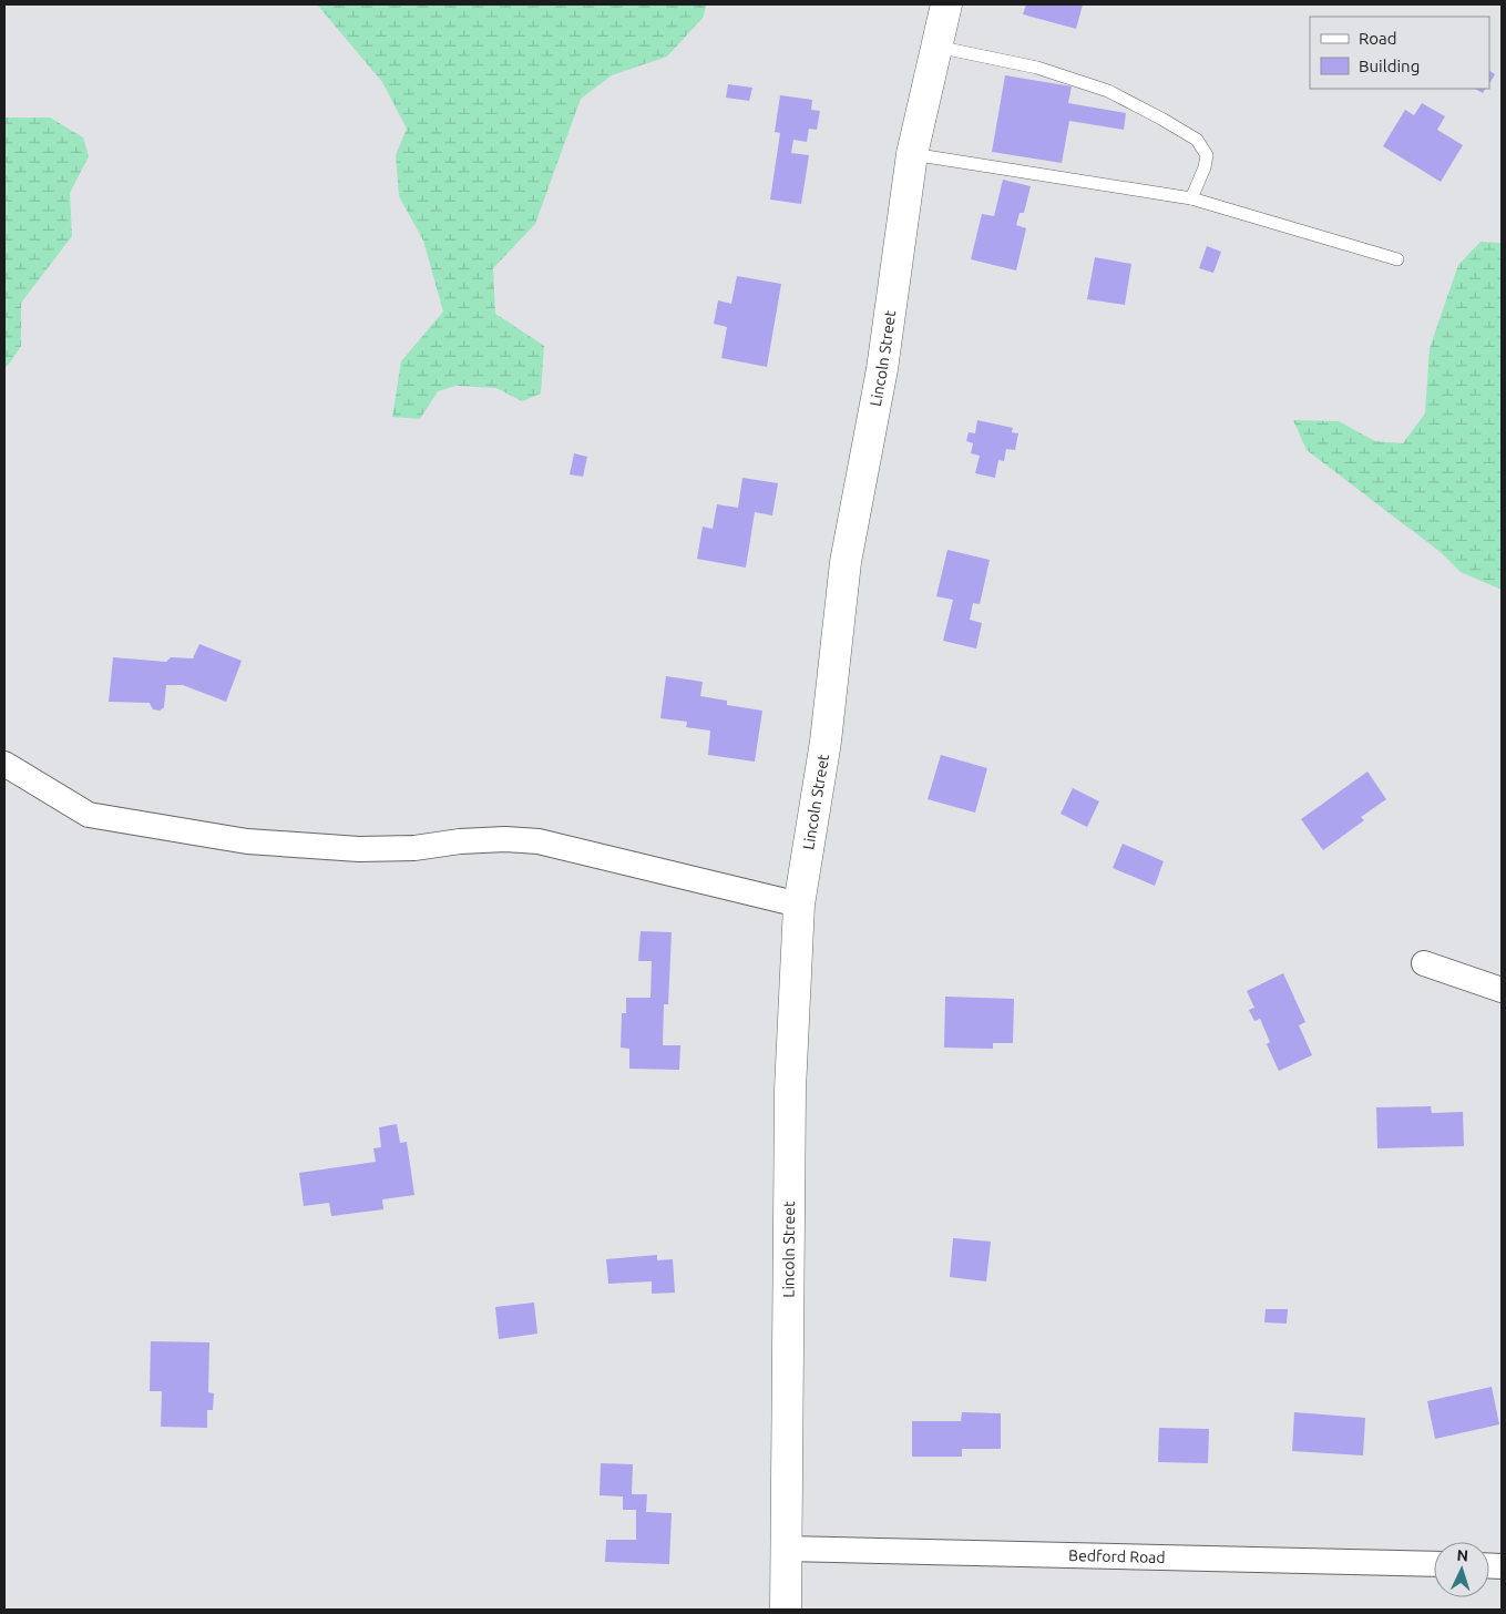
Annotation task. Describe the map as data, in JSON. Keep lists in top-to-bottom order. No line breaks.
{"streets":{"main road":["Lincoln Street"],"street":["Bedford Road"]},"crossings":[["Lincoln Street","Bedford Road"]],"legend":["Road","Building"],"north":"top"}
